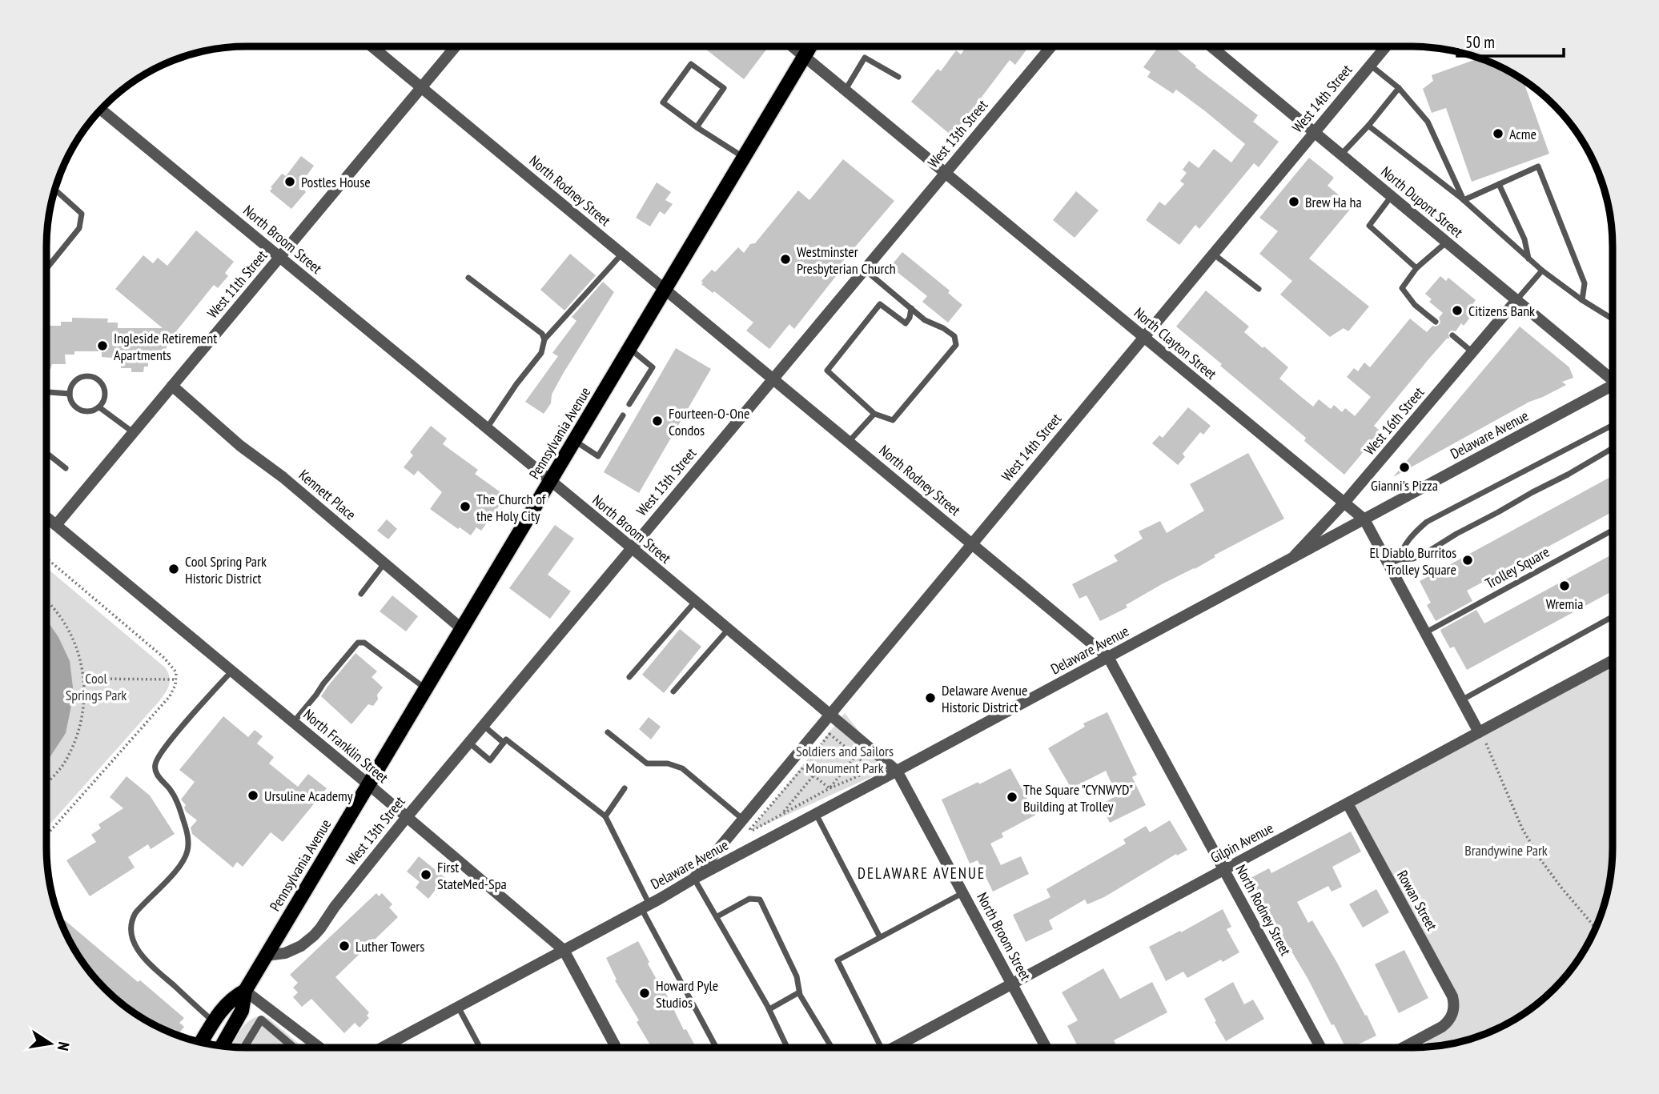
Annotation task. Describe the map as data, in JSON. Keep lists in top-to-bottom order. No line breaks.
{"streets":{"main road":["Pennsylvania Avenue"],"street":["West 14th Street","West 13th Street","North Rodney Street","North Dupont Street","North Broom Street","West 11th Street","North Clayton Street","West 16th Street","Delaware Avenue","Kennett Place","North Franklin Street","Gilpin Avenue","Rowan Street"],"lane":["Trolley Square"]},"crossings":[["West 14th Street","North Rodney Street"],["West 14th Street","North Dupont Street"],["West 14th Street","North Broom Street"],["West 14th Street","North Clayton Street"],["West 14th Street","Delaware Avenue"],["West 13th Street","North Rodney Street"],["West 13th Street","North Broom Street"],["West 13th Street","North Clayton Street"],["West 13th Street","Pennsylvania Avenue"],["West 13th Street","North Franklin Street"],["North Rodney Street","West 11th Street"],["North Rodney Street","Pennsylvania Avenue"],["North Rodney Street","Delaware Avenue"],["North Rodney Street","Gilpin Avenue"],["North Dupont Street","West 16th Street"],["North Broom Street","West 11th Street"],["North Broom Street","Pennsylvania Avenue"],["North Broom Street","Delaware Avenue"],["North Broom Street","Gilpin Avenue"],["West 11th Street","Kennett Place"],["West 11th Street","North Franklin Street"],["North Clayton Street","West 16th Street"],["North Clayton Street","Pennsylvania Avenue"],["North Clayton Street","Delaware Avenue"],["North Clayton Street","Trolley Square"],["North Clayton Street","Gilpin Avenue"],["West 16th Street","Delaware Avenue"],["Pennsylvania Avenue","Kennett Place"],["Pennsylvania Avenue","North Franklin Street"],["Delaware Avenue","North Franklin Street"],["Gilpin Avenue","Rowan Street"]],"districts":["DELAWARE AVENUE"],"parks":["Cool Springs Park","Soldiers and Sailors Monument Park","Brandywine Park"],"places":["Acme","Postles House","Brew Ha ha","Westminster Presbyterian Church","Citizens Bank","Ingleside Retirement Apartments","Fourteen-O-One Condos","Gianni's Pizza","The Church of the Holy City","El Diablo Burritos Trolley Square","Cool Spring Park Historic District","Wremia","Delaware Avenue Historic District","Ursuline Academy","The Square \"CYNWYD\" Building at Trolley","First StateMed-Spa","Luther Towers","Howard Pyle Studios"],"scale_bar":"50 m","north":"right"}
